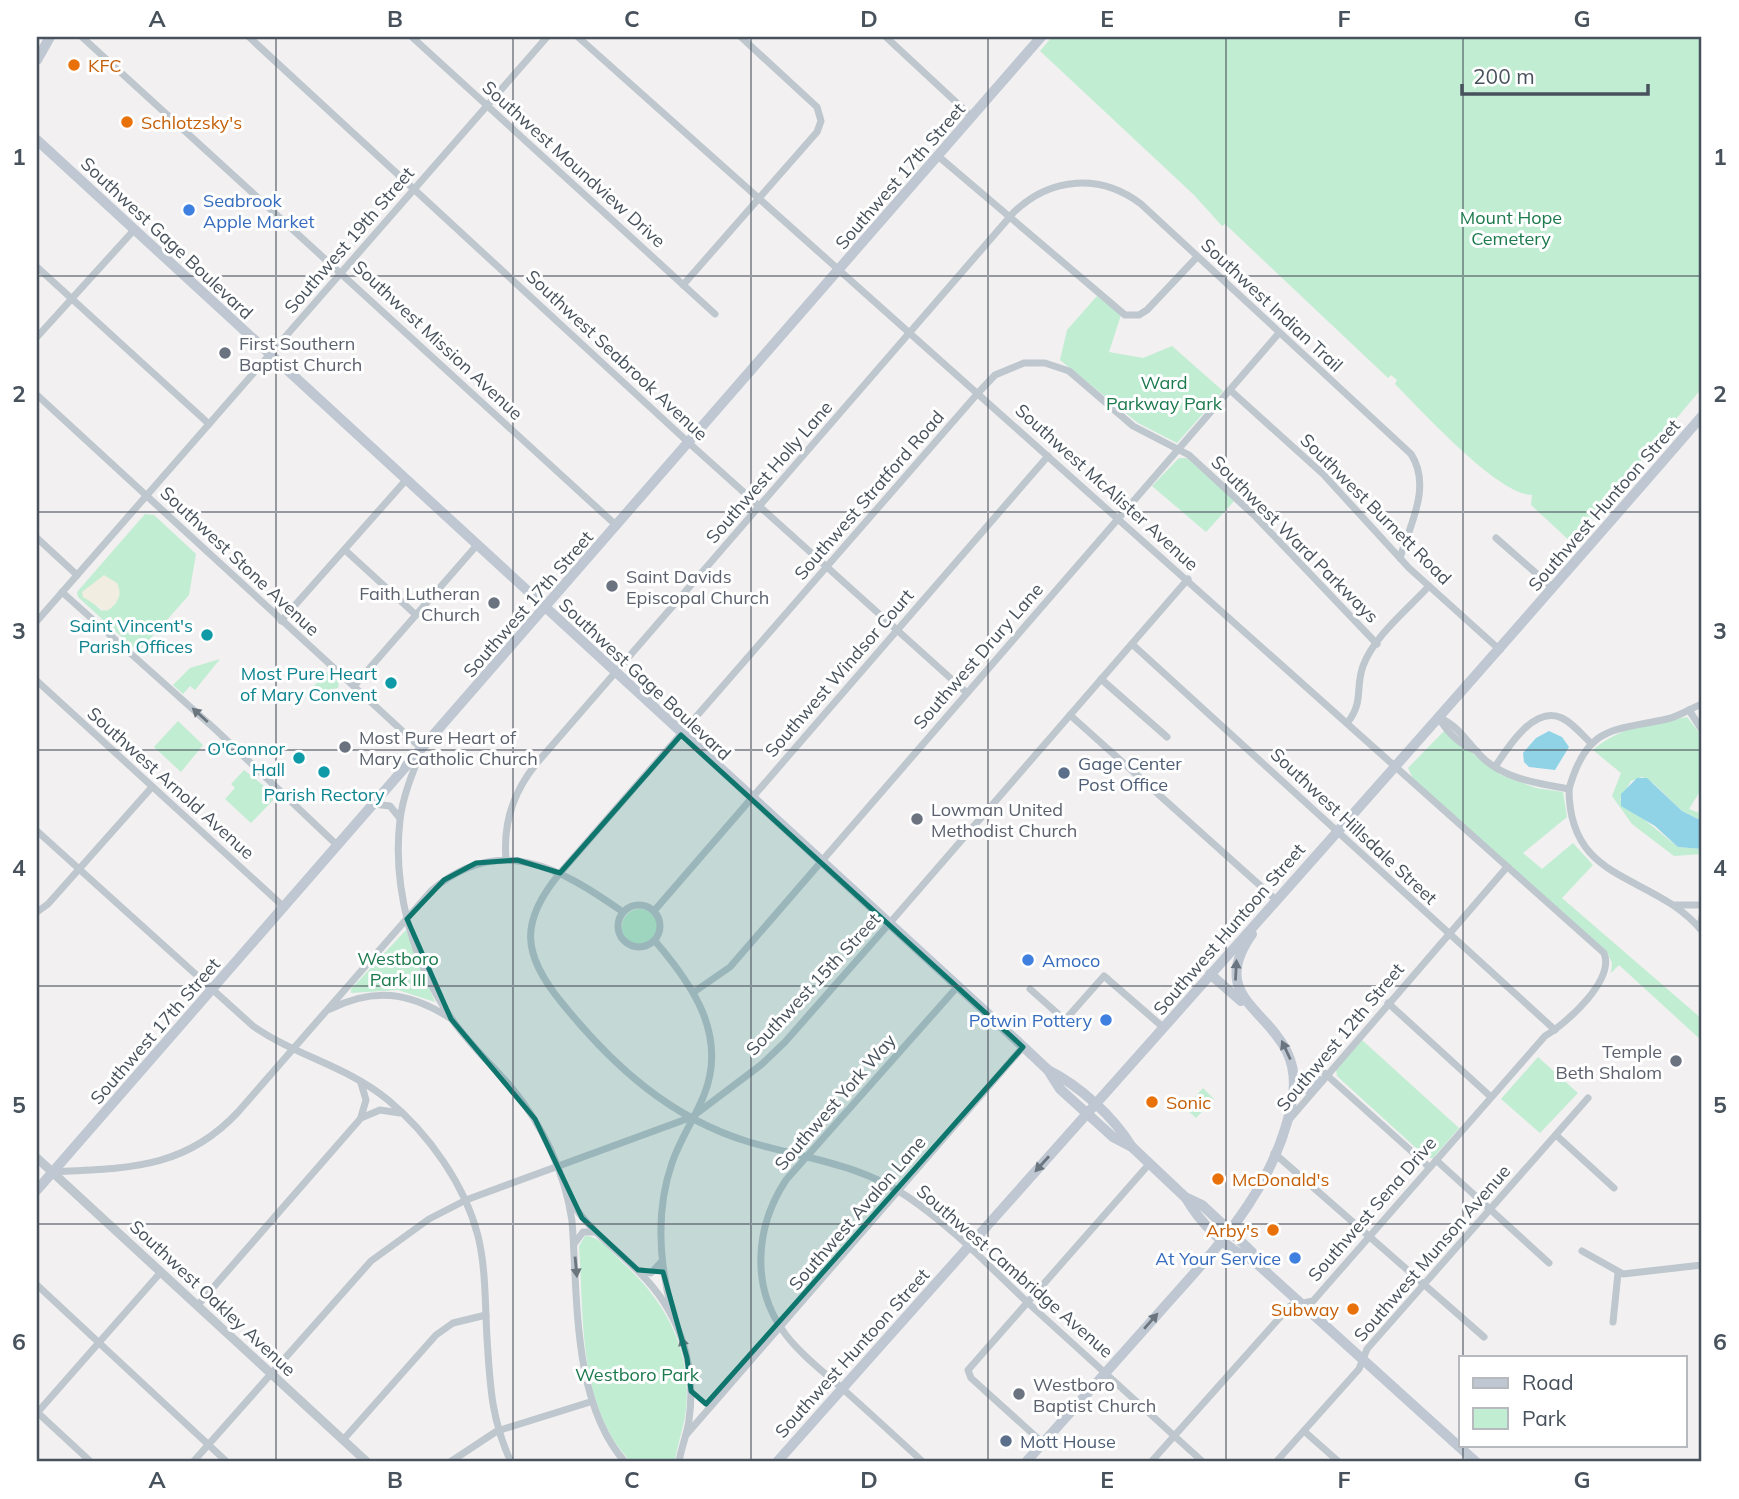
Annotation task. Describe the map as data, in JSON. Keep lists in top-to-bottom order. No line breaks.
{"streets":{"main road":["Southwest 17th Street","Southwest Gage Boulevard","Southwest Huntoon Street","Southwest 12th Street"],"street":["Southwest Moundview Drive","Southwest 19th Street","Southwest Indian Trail","Southwest Mission Avenue","Southwest Seabrook Avenue","Southwest Holly Lane","Southwest McAlister Avenue","Southwest Stratford Road","Southwest Burnett Road","Southwest Ward Parkways","Southwest Stone Avenue","Southwest Drury Lane","Southwest Windsor Court","Southwest Arnold Avenue","Southwest Hillsdale Street","Southwest 15th Street","Southwest York Way","Southwest Sena Drive","Southwest Avalon Lane","Southwest Munson Avenue","Southwest Cambridge Avenue","Southwest Oakley Avenue"]},"crossings":[["Southwest Moundview Drive","Southwest 19th Street"],["Southwest 17th Street","Southwest Gage Boulevard"],["Southwest 17th Street","Southwest Mission Avenue"],["Southwest 17th Street","Southwest Seabrook Avenue"],["Southwest 17th Street","Southwest McAlister Avenue"],["Southwest 17th Street","Southwest Stone Avenue"],["Southwest 17th Street","Southwest Arnold Avenue"],["Southwest 17th Street","Southwest Oakley Avenue"],["Southwest Gage Boulevard","Southwest 19th Street"],["Southwest Gage Boulevard","Southwest Holly Lane"],["Southwest Gage Boulevard","Southwest Stratford Road"],["Southwest Gage Boulevard","Southwest Huntoon Street"],["Southwest Gage Boulevard","Southwest Drury Lane"],["Southwest Gage Boulevard","Southwest Windsor Court"],["Southwest Gage Boulevard","Southwest 15th Street"],["Southwest Gage Boulevard","Southwest 12th Street"],["Southwest Gage Boulevard","Southwest York Way"],["Southwest Gage Boulevard","Southwest Sena Drive"],["Southwest Gage Boulevard","Southwest Avalon Lane"],["Southwest Gage Boulevard","Southwest Munson Avenue"],["Southwest 19th Street","Southwest Mission Avenue"],["Southwest 19th Street","Southwest Seabrook Avenue"],["Southwest 19th Street","Southwest Stone Avenue"],["Southwest Indian Trail","Southwest Holly Lane"],["Southwest Indian Trail","Southwest Burnett Road"],["Southwest Indian Trail","Southwest Drury Lane"],["Southwest Seabrook Avenue","Southwest Holly Lane"],["Southwest Seabrook Avenue","Southwest Stratford Road"],["Southwest Seabrook Avenue","Southwest Drury Lane"],["Southwest Seabrook Avenue","Southwest Windsor Court"],["Southwest Holly Lane","Southwest McAlister Avenue"],["Southwest McAlister Avenue","Southwest Stratford Road"],["Southwest McAlister Avenue","Southwest Huntoon Street"],["Southwest McAlister Avenue","Southwest Ward Parkways"],["Southwest McAlister Avenue","Southwest Drury Lane"],["Southwest McAlister Avenue","Southwest Windsor Court"],["Southwest McAlister Avenue","Southwest 15th Street"],["Southwest McAlister Avenue","Southwest 12th Street"],["Southwest McAlister Avenue","Southwest Sena Drive"],["Southwest Stratford Road","Southwest Ward Parkways"],["Southwest Stratford Road","Southwest 15th Street"],["Southwest Stratford Road","Southwest York Way"],["Southwest Stratford Road","Southwest Avalon Lane"],["Southwest Stratford Road","Southwest Cambridge Avenue"],["Southwest Huntoon Street","Southwest Burnett Road"],["Southwest Huntoon Street","Southwest Hillsdale Street"],["Southwest Huntoon Street","Southwest York Way"],["Southwest Huntoon Street","Southwest Cambridge Avenue"],["Southwest Burnett Road","Southwest Drury Lane"],["Southwest Ward Parkways","Southwest Drury Lane"],["Southwest Hillsdale Street","Southwest 15th Street"],["Southwest Hillsdale Street","Southwest 12th Street"],["Southwest Hillsdale Street","Southwest Sena Drive"],["Southwest 15th Street","Southwest Oakley Avenue"],["Southwest 12th Street","Southwest Cambridge Avenue"],["Southwest York Way","Southwest Avalon Lane"],["Southwest Sena Drive","Southwest Cambridge Avenue"],["Southwest Avalon Lane","Southwest Cambridge Avenue"]],"parks":["Mount Hope Cemetery","Ward Parkway Park","Westboro Park III","Westboro Park"],"places":["KFC","Schlotzsky's","Seabrook Apple Market","First Southern Baptist Church","Saint Davids Episcopal Church","Faith Lutheran Church","Saint Vincent's Parish Offices","Most Pure Heart of Mary Convent","Most Pure Heart of Mary Catholic Church","O'Connor Hall","Parish Rectory","Gage Center Post Office","Lowman United Methodist Church","Amoco","Potwin Pottery","Temple Beth Shalom","Sonic","McDonald's","Arby's","At Your Service","Subway","Westboro Baptist Church","Mott House"],"legend":["Road","Park"],"scale_bar":"200 m","grid":{"columns":["A","B","C","D","E","F","G"],"rows":["1","2","3","4","5","6"]}}
